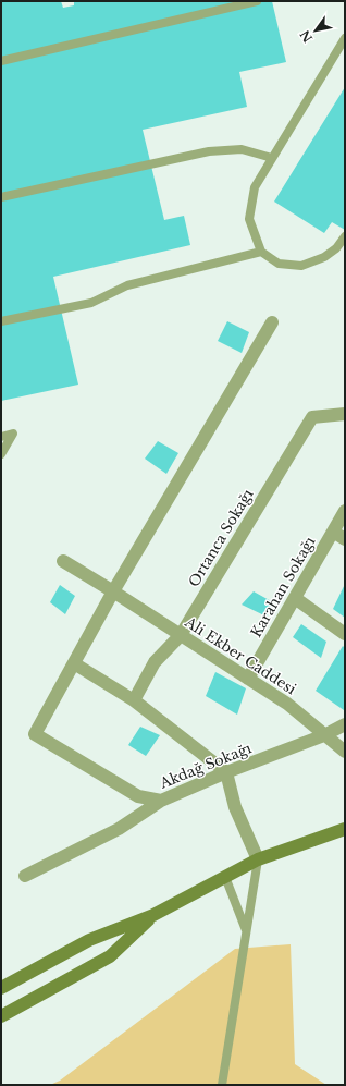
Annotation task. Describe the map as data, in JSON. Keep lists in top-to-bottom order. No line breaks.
{"streets":{"street":["Ortanca Sokağı","Karahan Sokağı","Ali Ekber Caddesi","Akdağ Sokağı"]},"crossings":[["Ortanca Sokağı","Ali Ekber Caddesi"],["Karahan Sokağı","Ali Ekber Caddesi"],["Ali Ekber Caddesi","Akdağ Sokağı"]],"north":"bottom left"}
